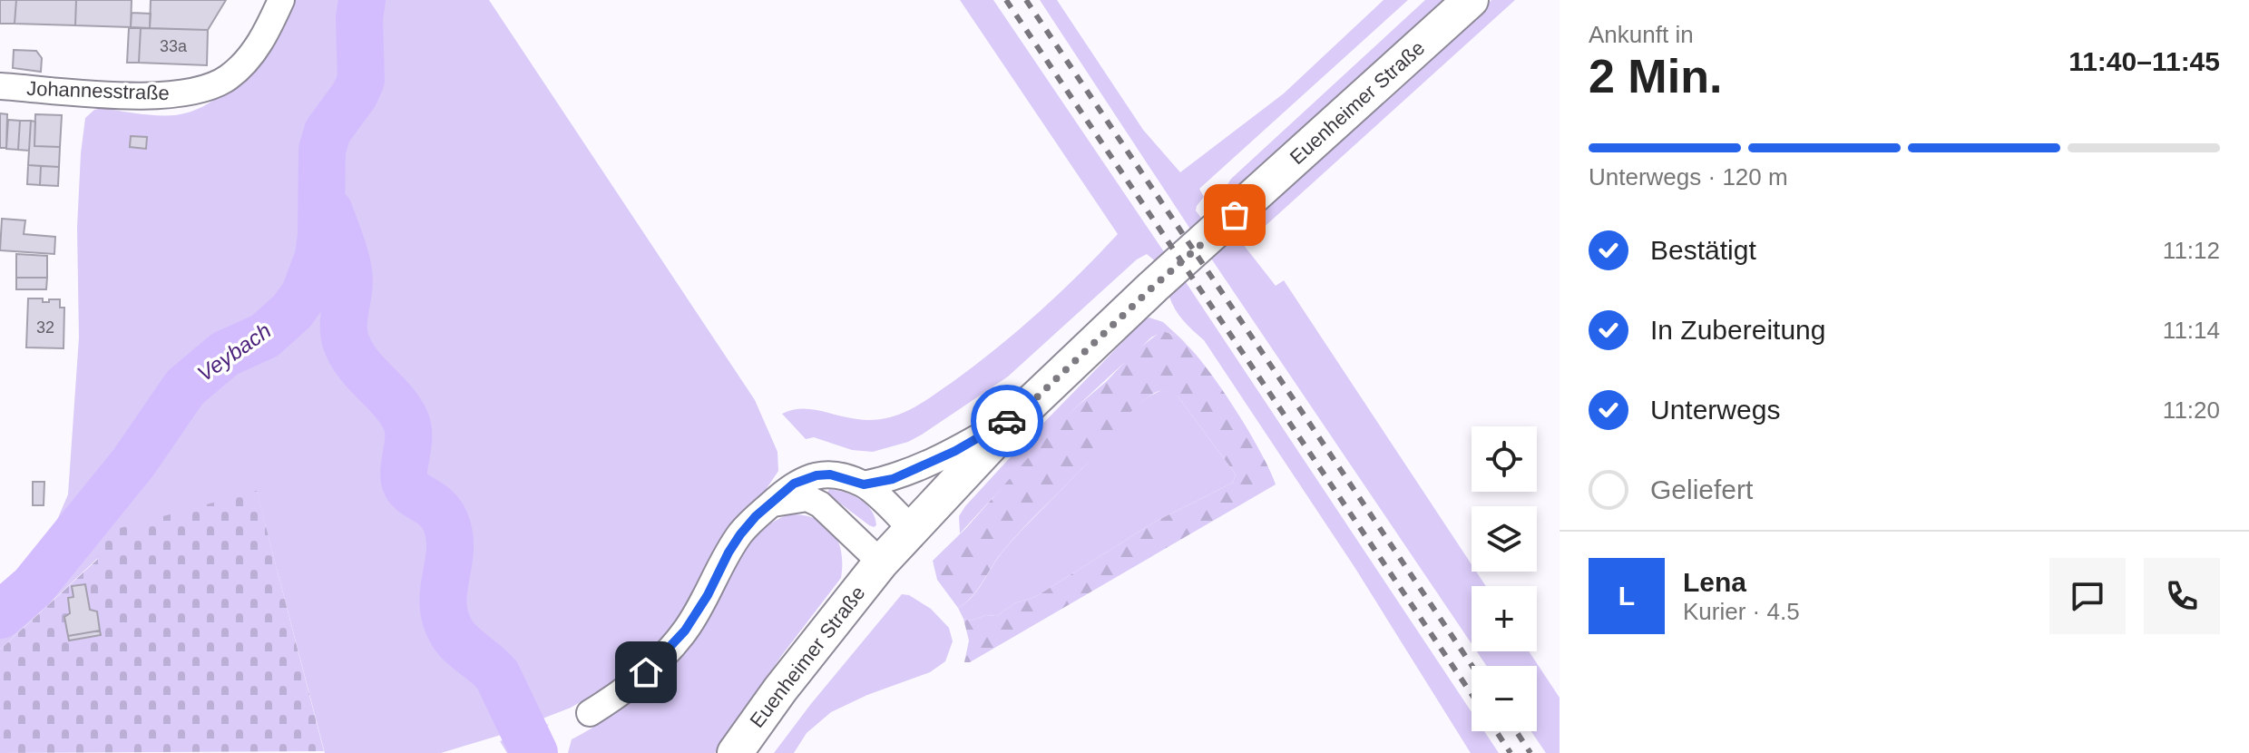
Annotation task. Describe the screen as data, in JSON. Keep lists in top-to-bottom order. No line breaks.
{"streets":{"main road":["Euenheimer Straße"],"street":["Johannesstraße"]},"water":["Veybach"],"house_numbers":["33a","32"],"page":{"heading":["2 Min.","Ankunft in","11:40–11:45"],"panel":["Lena","Kurier · 4.5"],"bar":"Unterwegs · 120 m","list":[["Bestätigt","11:12"],["In Zubereitung","11:14"],["Unterwegs","11:20"],"Geliefert"],"map_buttons":["+","−"],"round":"L"}}
